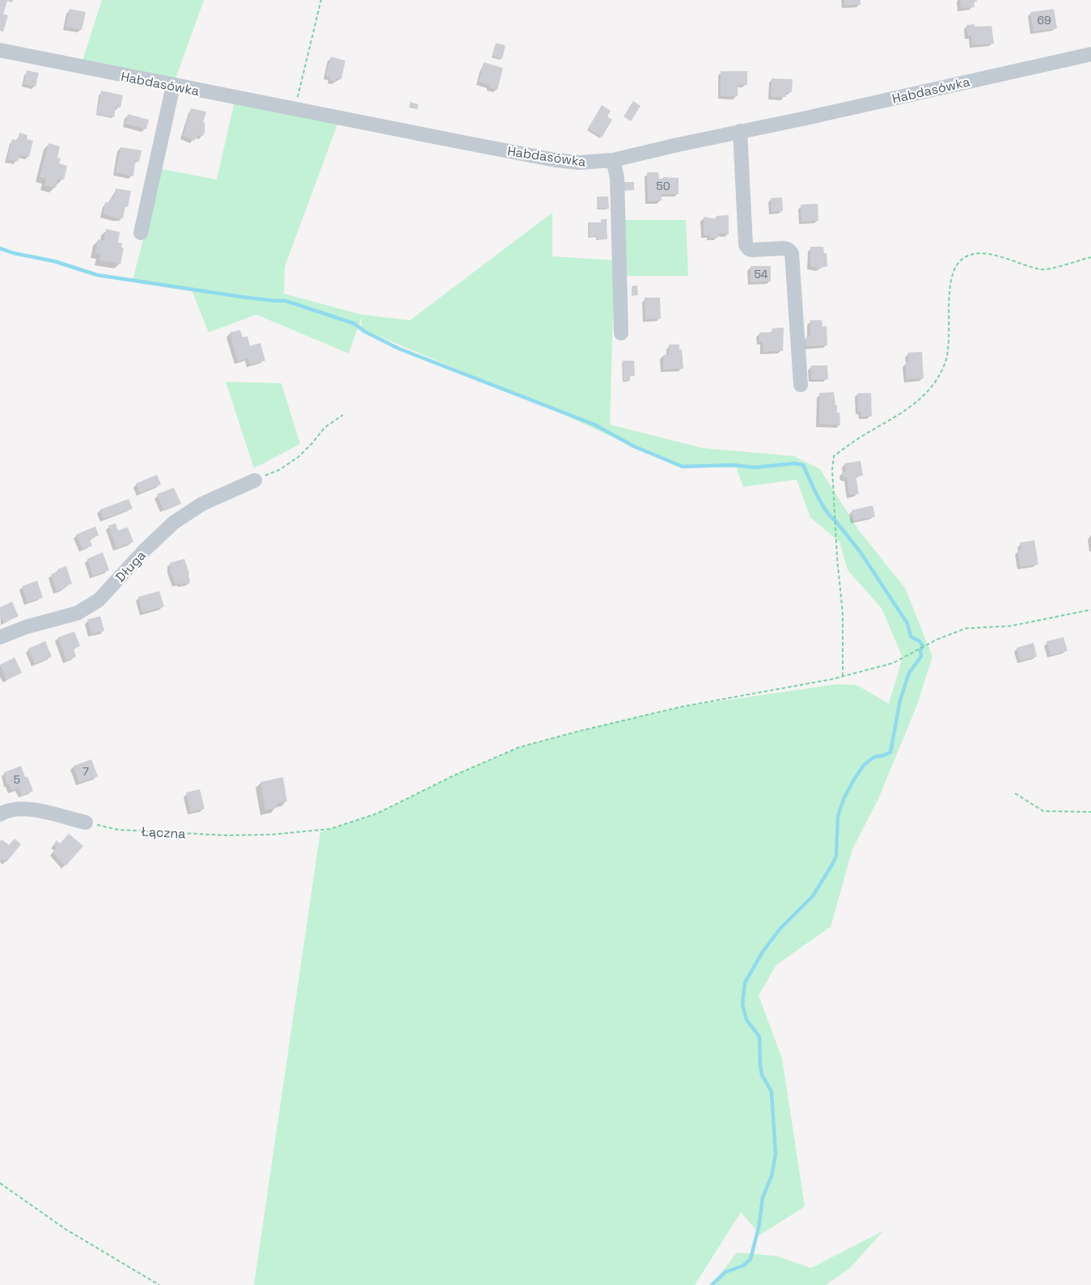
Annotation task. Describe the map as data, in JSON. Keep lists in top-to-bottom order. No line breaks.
{"streets":{"street":["Habdasówka","Długa"],"path":["Łączna"]},"house_numbers":["69","50","54","7","5"]}
